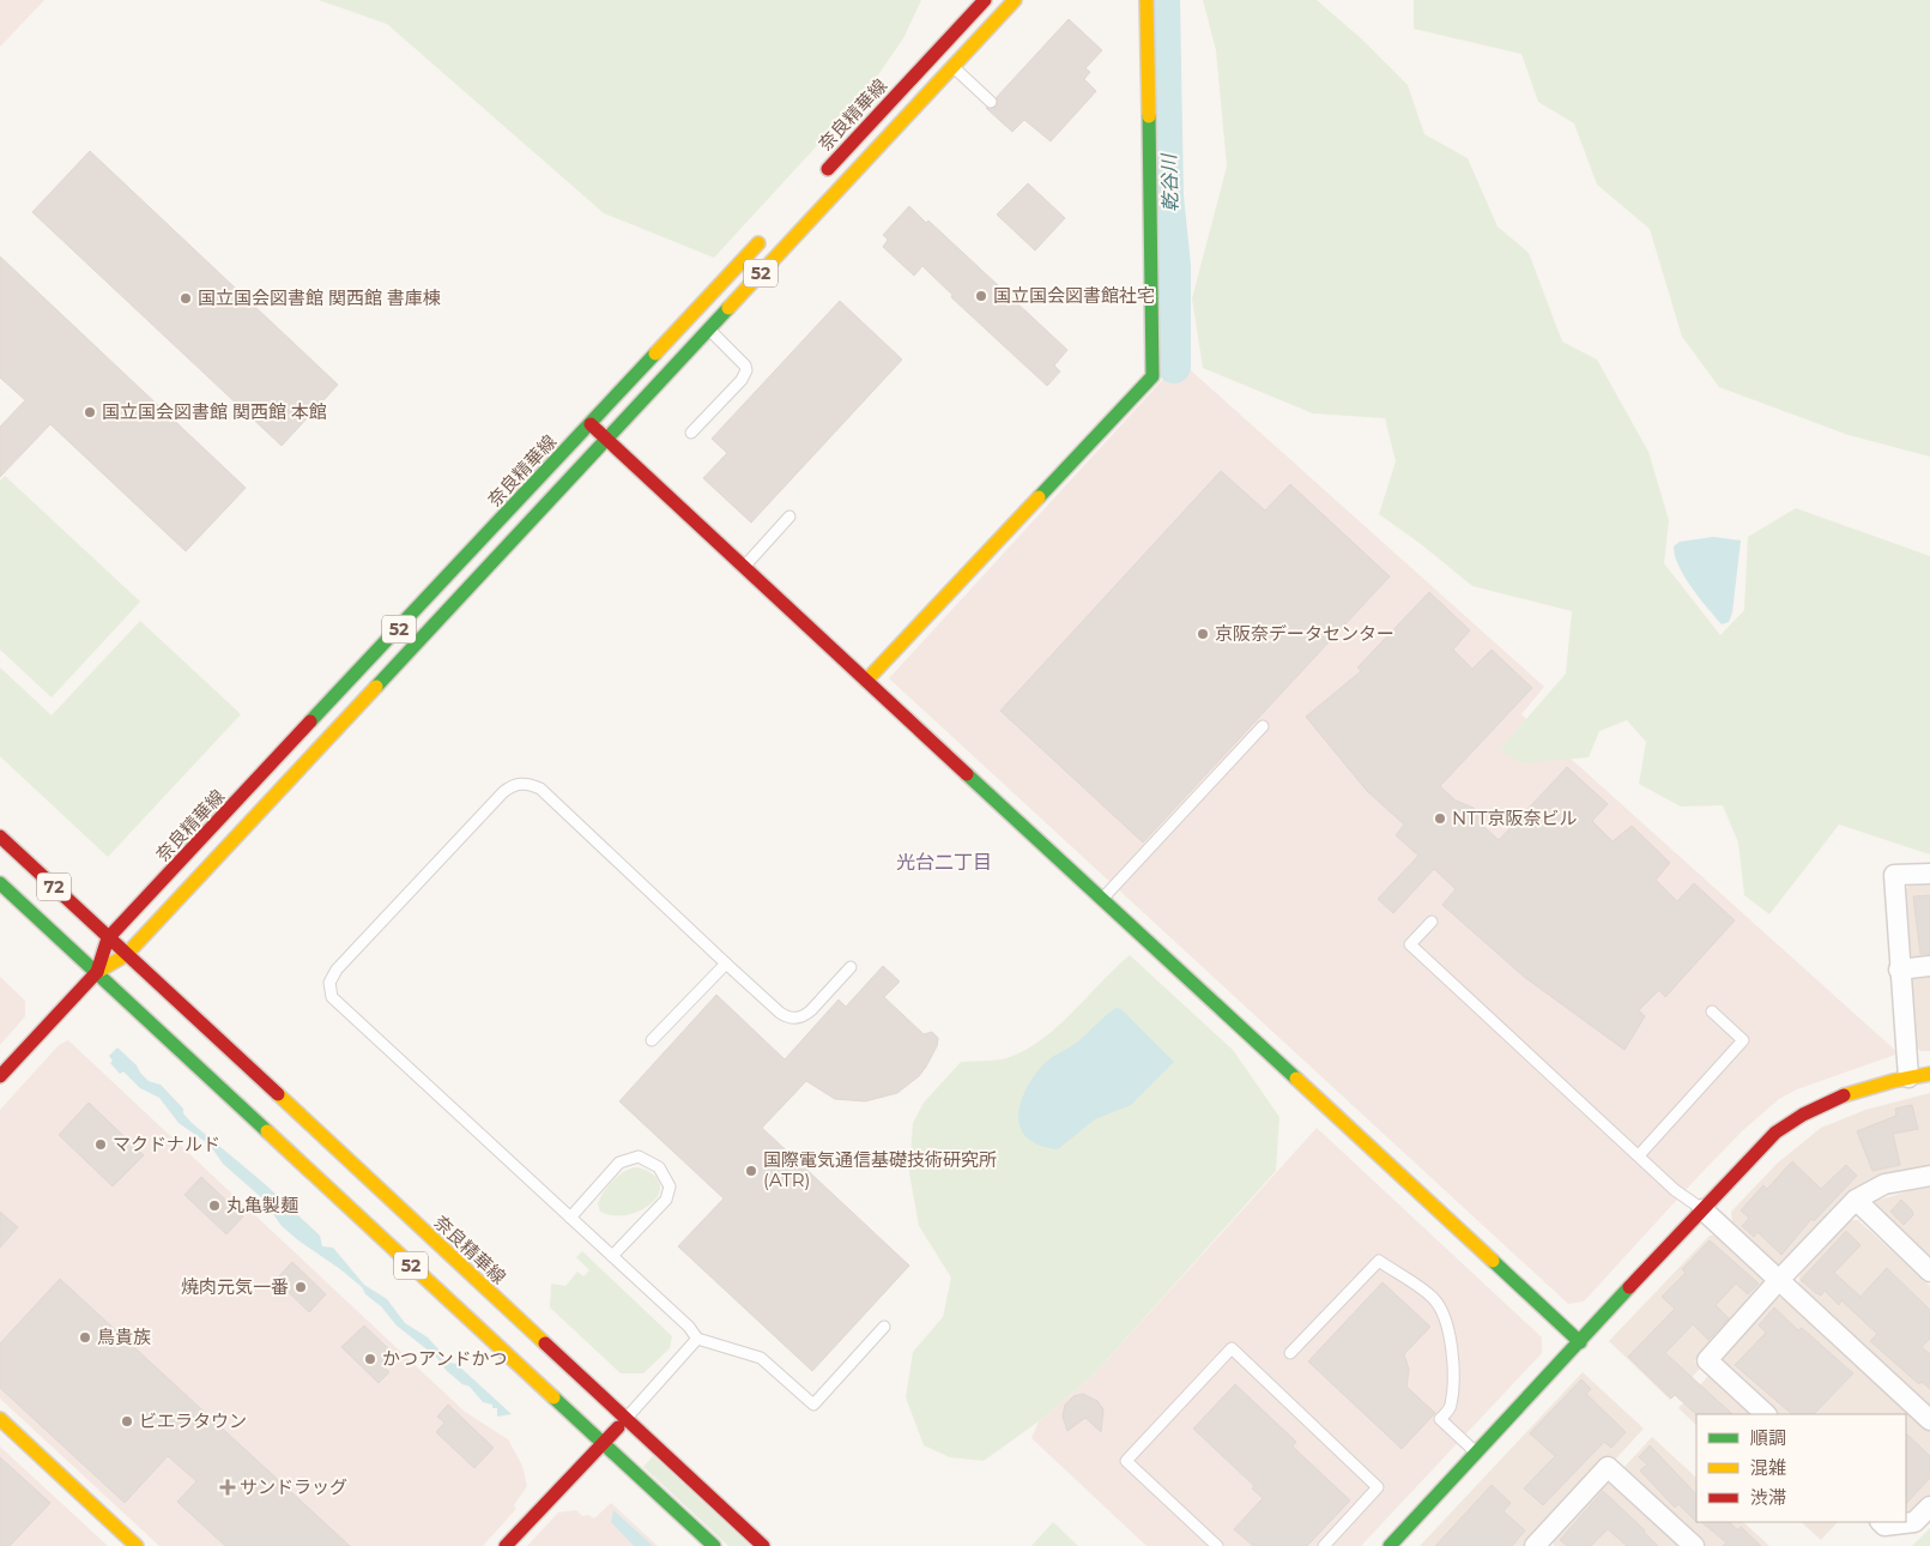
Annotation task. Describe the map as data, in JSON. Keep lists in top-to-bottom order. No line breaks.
{"streets":{"main road":["奈良精華線","52","72"]},"crossings":[["奈良精華線","52"],["奈良精華線","72"],["52","72"]],"districts":["光台二丁目"],"water":["乾谷川"],"places":{"other":["国立国会図書館社宅","国立国会図書館 関西館 書庫棟","国立国会図書館 関西館 本館","京阪奈データセンター","NTT京阪奈ビル","マクドナルド","国際電気通信基礎技術研究所 (ATR)","丸亀製麺","焼肉元気一番","鳥貴族","かつアンドかつ","ビエラタウン"],"health":["サンドラッグ"]},"legend":["順調","混雑","渋滞"]}
